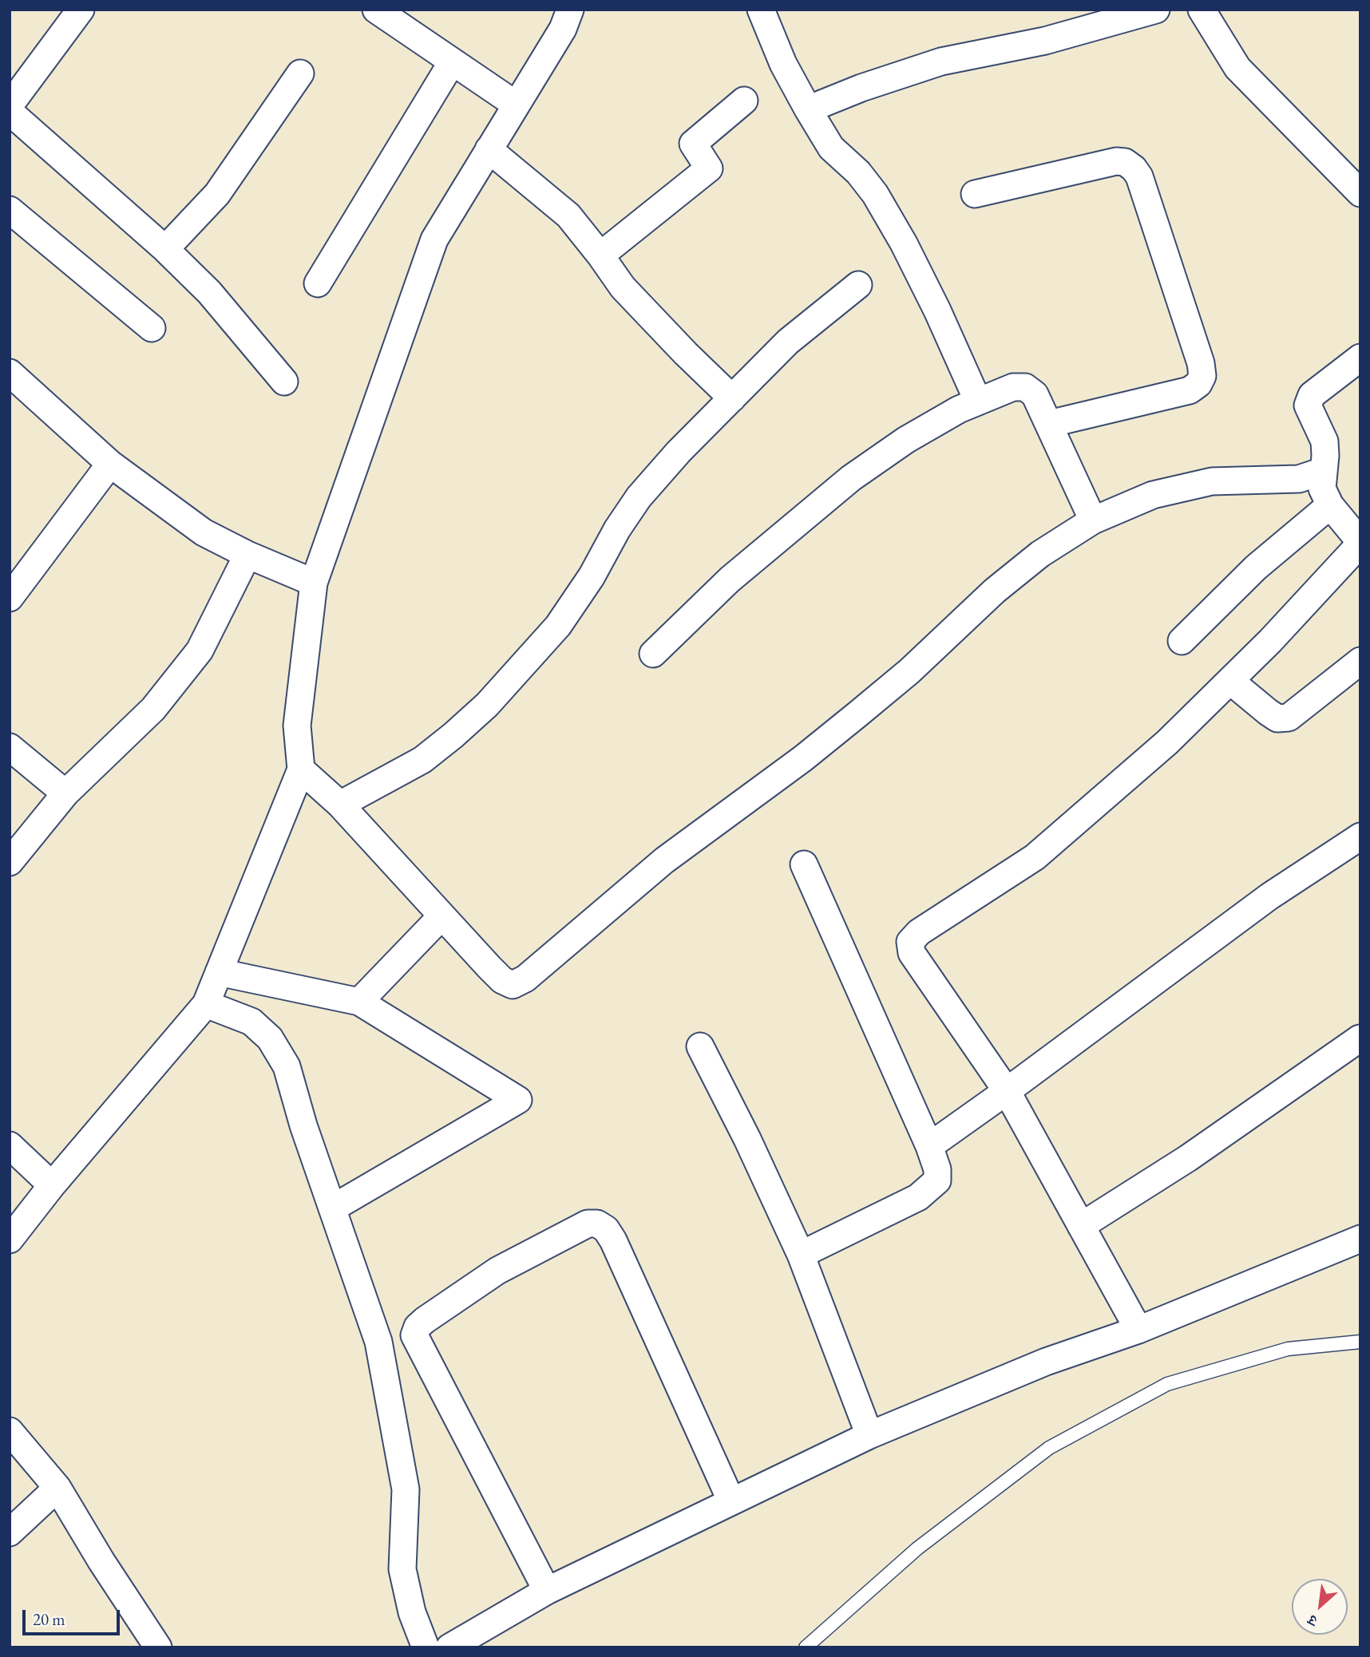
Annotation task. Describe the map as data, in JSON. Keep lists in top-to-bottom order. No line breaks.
{"scale_bar":"20 m","north":"bottom left"}
